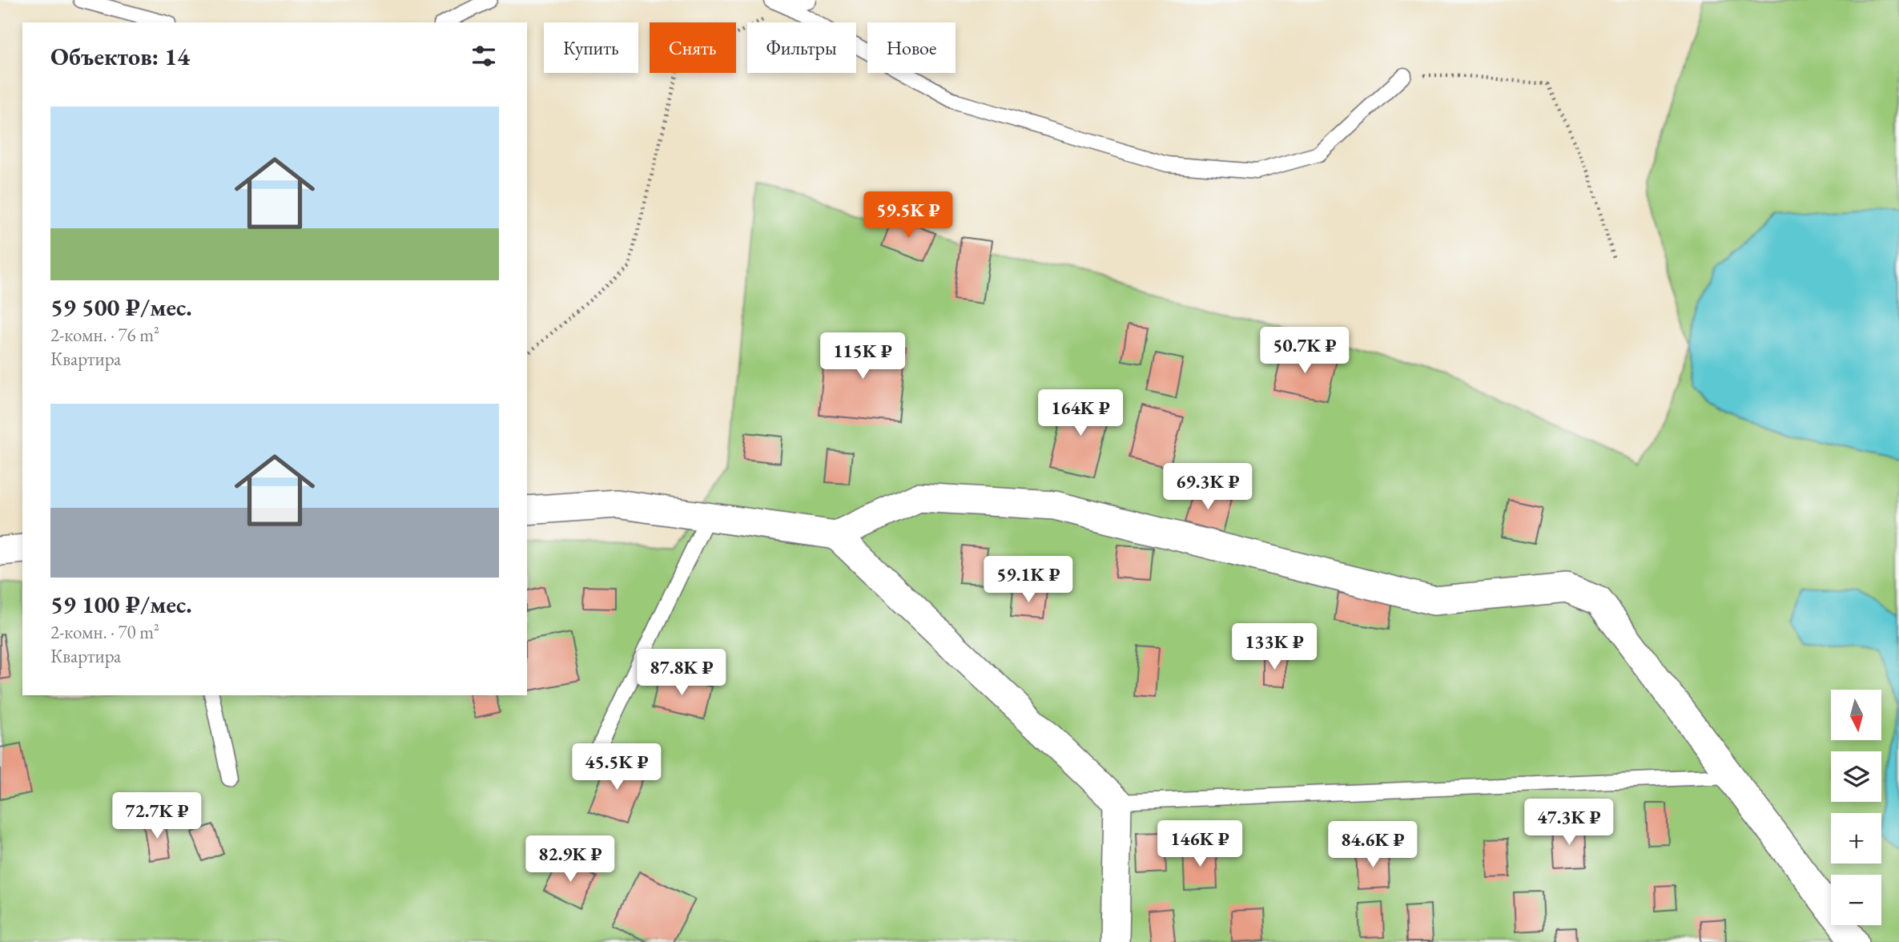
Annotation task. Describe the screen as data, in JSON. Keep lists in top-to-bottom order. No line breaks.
{"north":"bottom","page":{"chip":["Купить","Снять","Фильтры","Новое"],"heading":"Объектов: 14","list":[{"name":"59 500 ₽/мес.","note":"2-комн. · 76 m² · Квартира"},{"name":"59 100 ₽/мес.","note":"2-комн. · 70 m² · Квартира"}],"price":["59.5K ₽","50.7K ₽","115K ₽","164K ₽","69.3K ₽","59.1K ₽","133K ₽","87.8K ₽","45.5K ₽","72.7K ₽","47.3K ₽","146K ₽","84.6K ₽","82.9K ₽"],"map_buttons":["+","−"]}}
